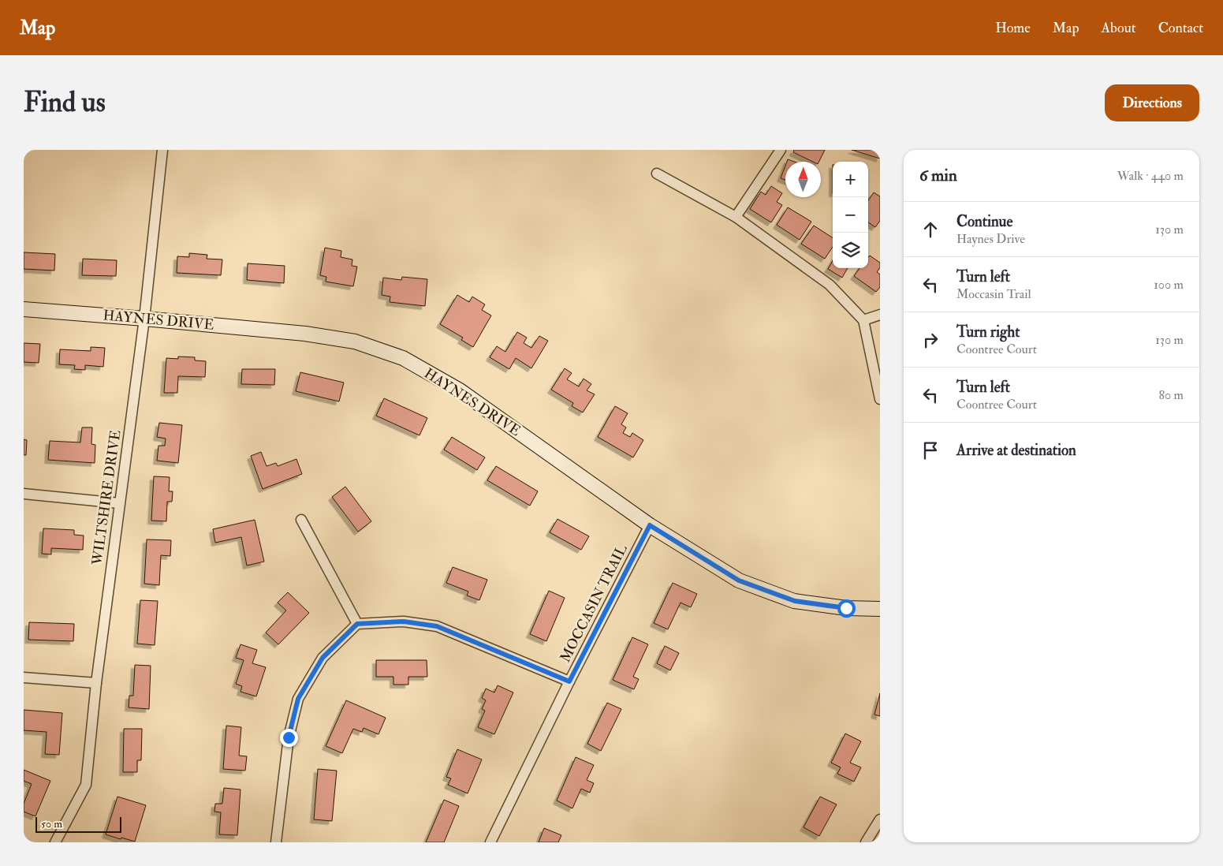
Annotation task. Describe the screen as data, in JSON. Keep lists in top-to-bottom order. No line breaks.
{"streets":{"street":["HAYNES DRIVE","WILTSHIRE DRIVE","MOCCASIN TRAIL"]},"crossings":[["HAYNES DRIVE","WILTSHIRE DRIVE"],["HAYNES DRIVE","MOCCASIN TRAIL"]],"scale_bar":"50 m","north":"top","page":{"header":"Map","nav":["Home","Map","About","Contact"],"buttons":"Directions","title":"Find us","heading":["6 min","Walk · 440 m"],"map_buttons":["+","−"],"list":[["Continue","Haynes Drive","130 m"],["Turn left","Moccasin Trail","100 m"],["Turn right","Coontree Court","130 m"],["Turn left","Coontree Court","80 m"],"Arrive at destination"],"scale":"50 m"}}
